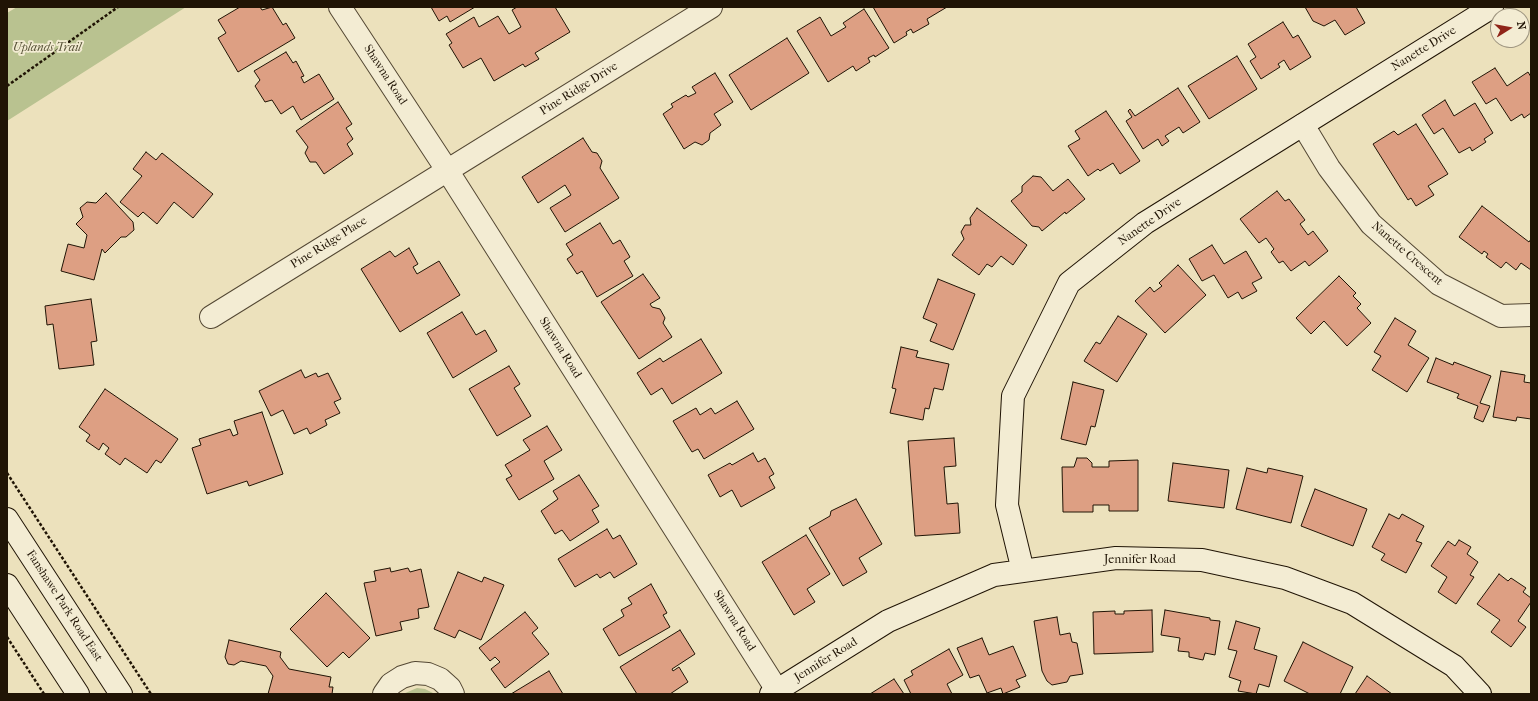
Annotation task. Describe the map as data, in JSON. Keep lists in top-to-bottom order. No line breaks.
{"streets":{"street":["Nanette Drive","Shawna Road","Pine Ridge Drive","Pine Ridge Place","Nanette Crescent","Jennifer Road","Fanshawe Park Road East"]},"crossings":[["Nanette Drive","Nanette Crescent"],["Nanette Drive","Jennifer Road"],["Shawna Road","Pine Ridge Drive"],["Shawna Road","Pine Ridge Place"],["Shawna Road","Jennifer Road"],["Pine Ridge Drive","Pine Ridge Place"]],"parks":["Uplands Trail"],"north":"right"}
